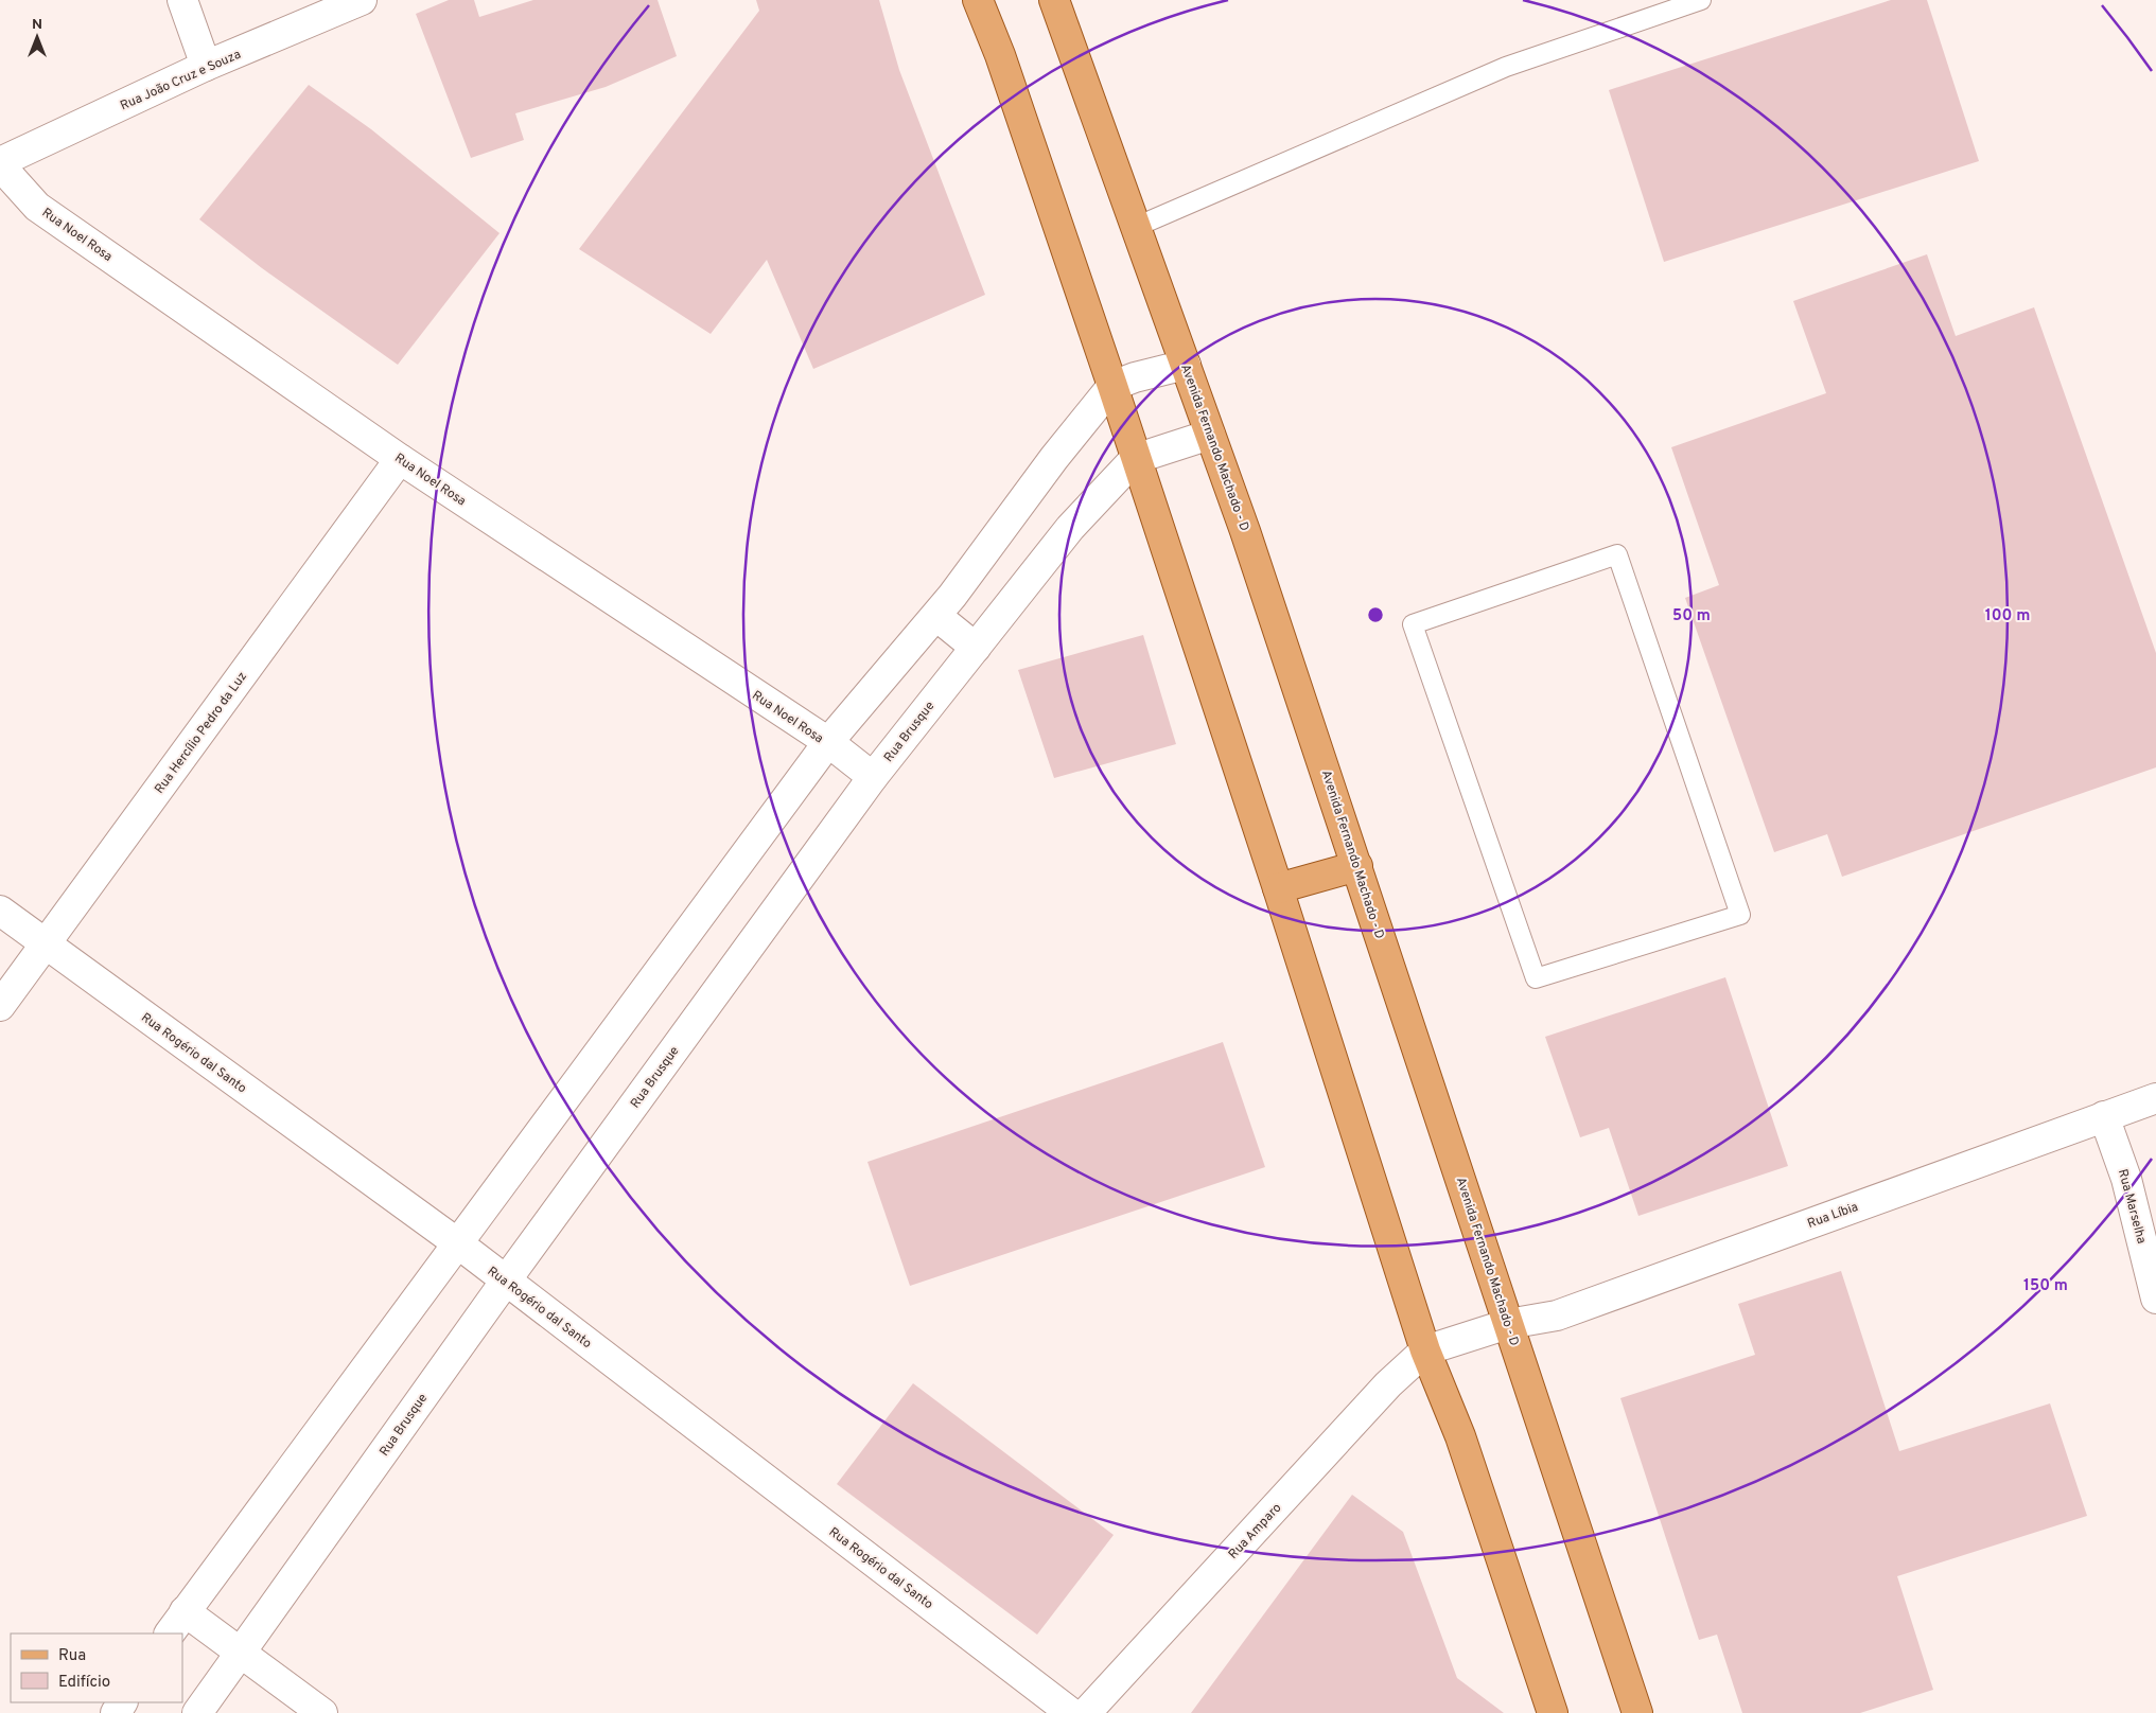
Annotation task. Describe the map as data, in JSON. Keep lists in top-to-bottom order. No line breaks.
{"streets":{"main road":["Avenida Fernando Machado - D"],"street":["Rua João Cruz e Souza","Rua Noel Rosa","Rua Brusque","Rua Hercílio Pedro da Luz","Rua Rogério dal Santo","Rua Marselha","Rua Líbia","Rua Amparo"]},"crossings":[["Rua João Cruz e Souza","Rua Noel Rosa"],["Rua Noel Rosa","Rua Brusque"],["Rua Noel Rosa","Rua Hercílio Pedro da Luz"],["Avenida Fernando Machado - D","Rua Líbia"],["Rua Brusque","Rua Rogério dal Santo"],["Rua Hercílio Pedro da Luz","Rua Rogério dal Santo"],["Rua Marselha","Rua Líbia"],["Rua Líbia","Rua Amparo"]],"legend":["Rua","Edifício"],"north":"top","rings":["50 m","100 m","150 m"]}
